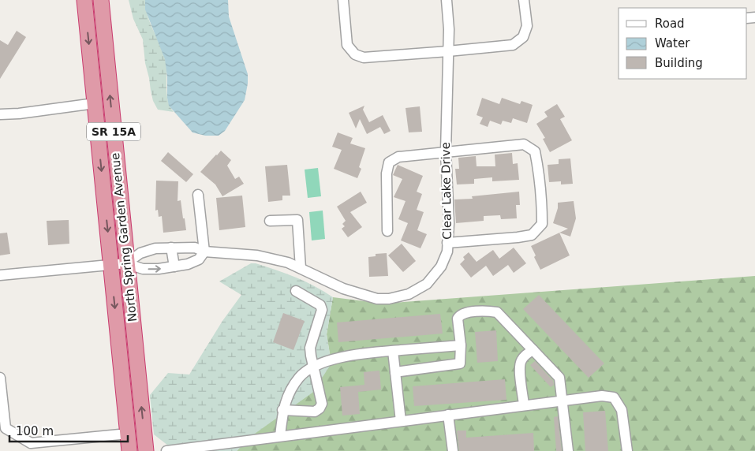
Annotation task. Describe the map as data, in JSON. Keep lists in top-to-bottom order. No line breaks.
{"streets":{"highway":["SR 15A","North Spring Garden Avenue"],"street":["Clear Lake Drive"]},"crossings":[["Clear Lake Drive","North Spring Garden Avenue"]],"legend":["Road","Water","Building"],"scale_bar":"100 m"}
